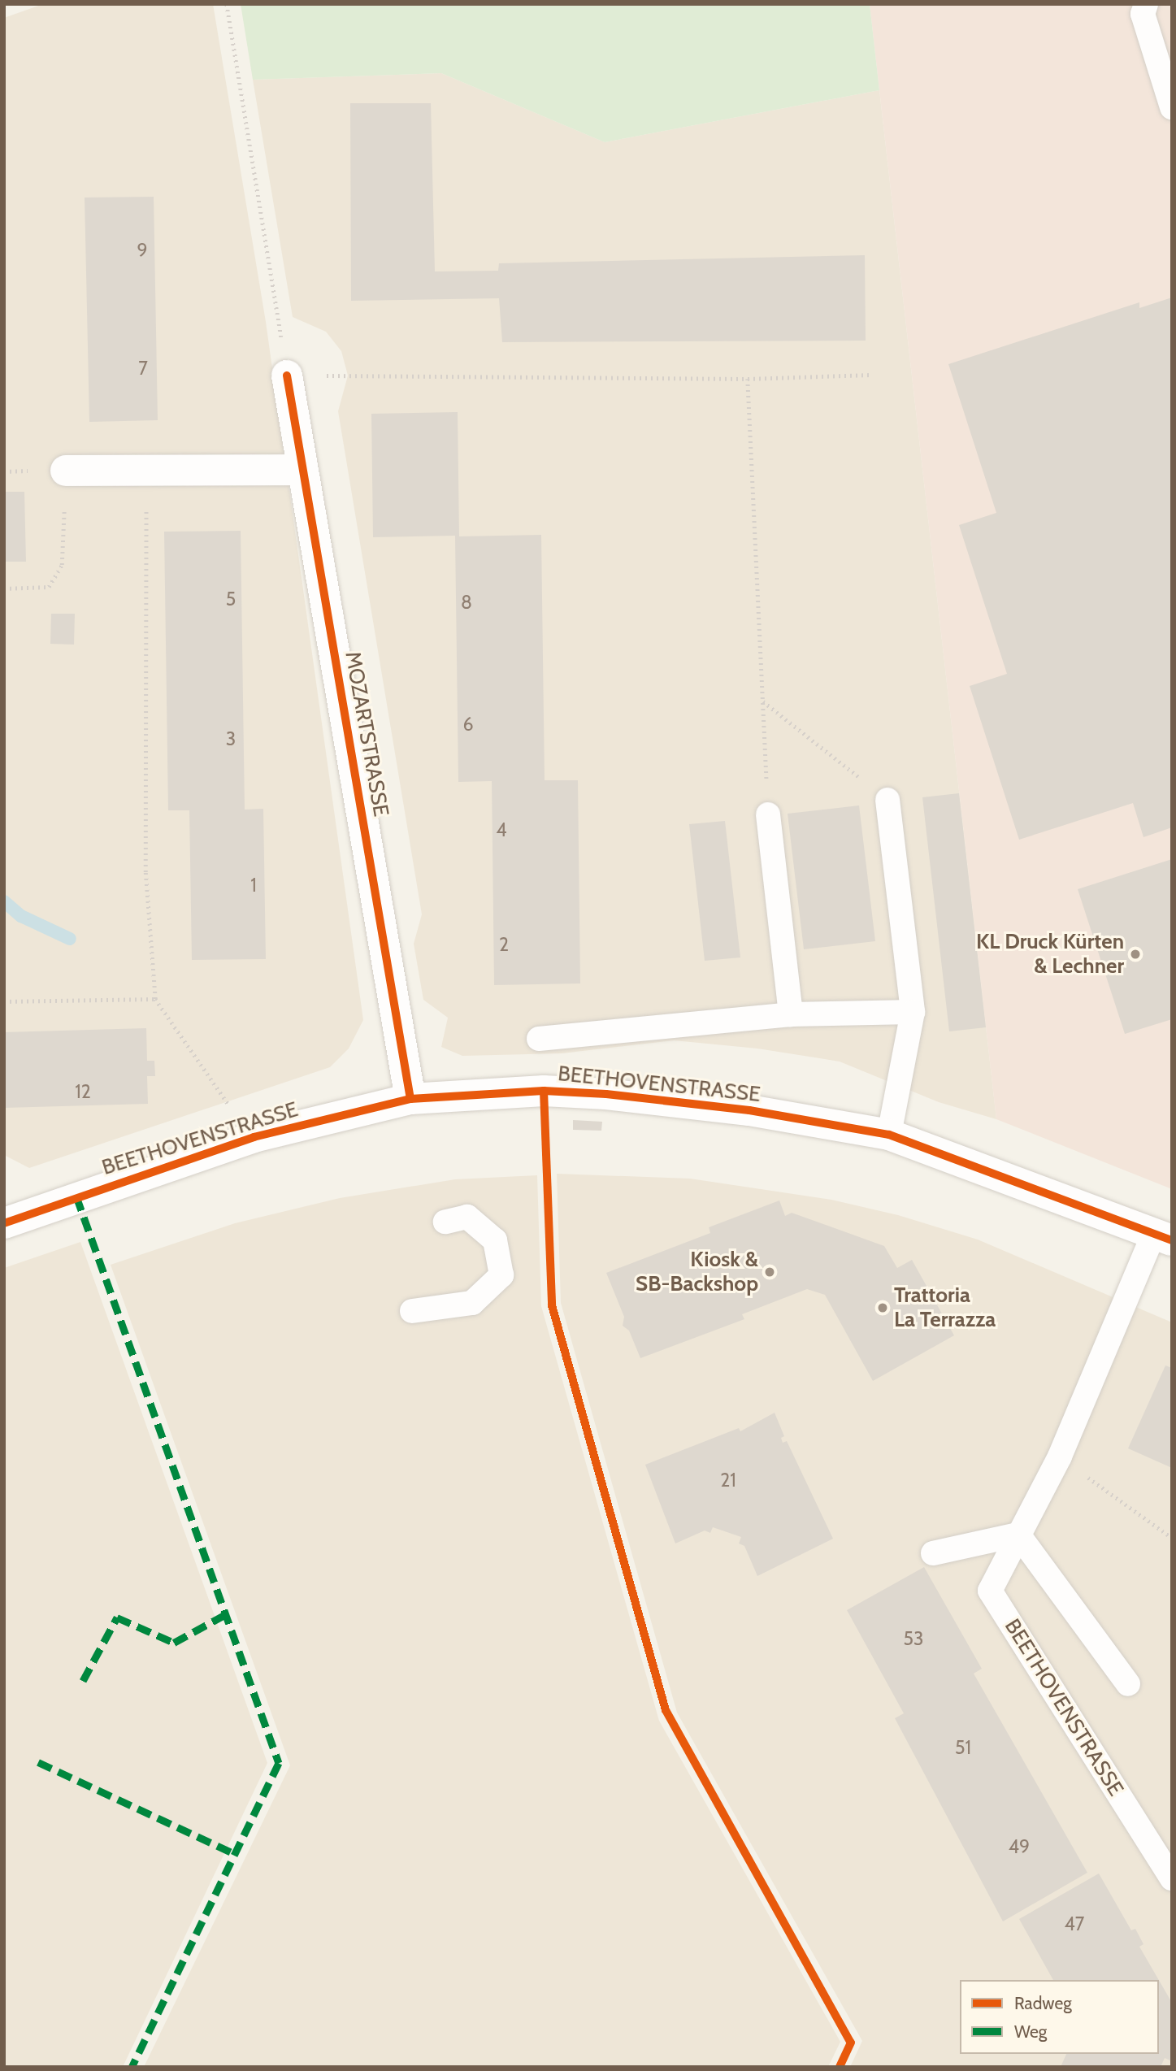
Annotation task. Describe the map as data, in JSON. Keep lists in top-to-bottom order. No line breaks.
{"streets":{"street":["MOZARTSTRASSE","BEETHOVENSTRASSE"]},"crossings":[["MOZARTSTRASSE","BEETHOVENSTRASSE"]],"places":["KL Druck Kürten & Lechner","Kiosk & SB-Backshop","Trattoria La Terrazza"],"house_numbers":["9","7","5","8","6","3","4","1","2","12","21","53","51","49","47"],"legend":["Radweg","Weg"]}
